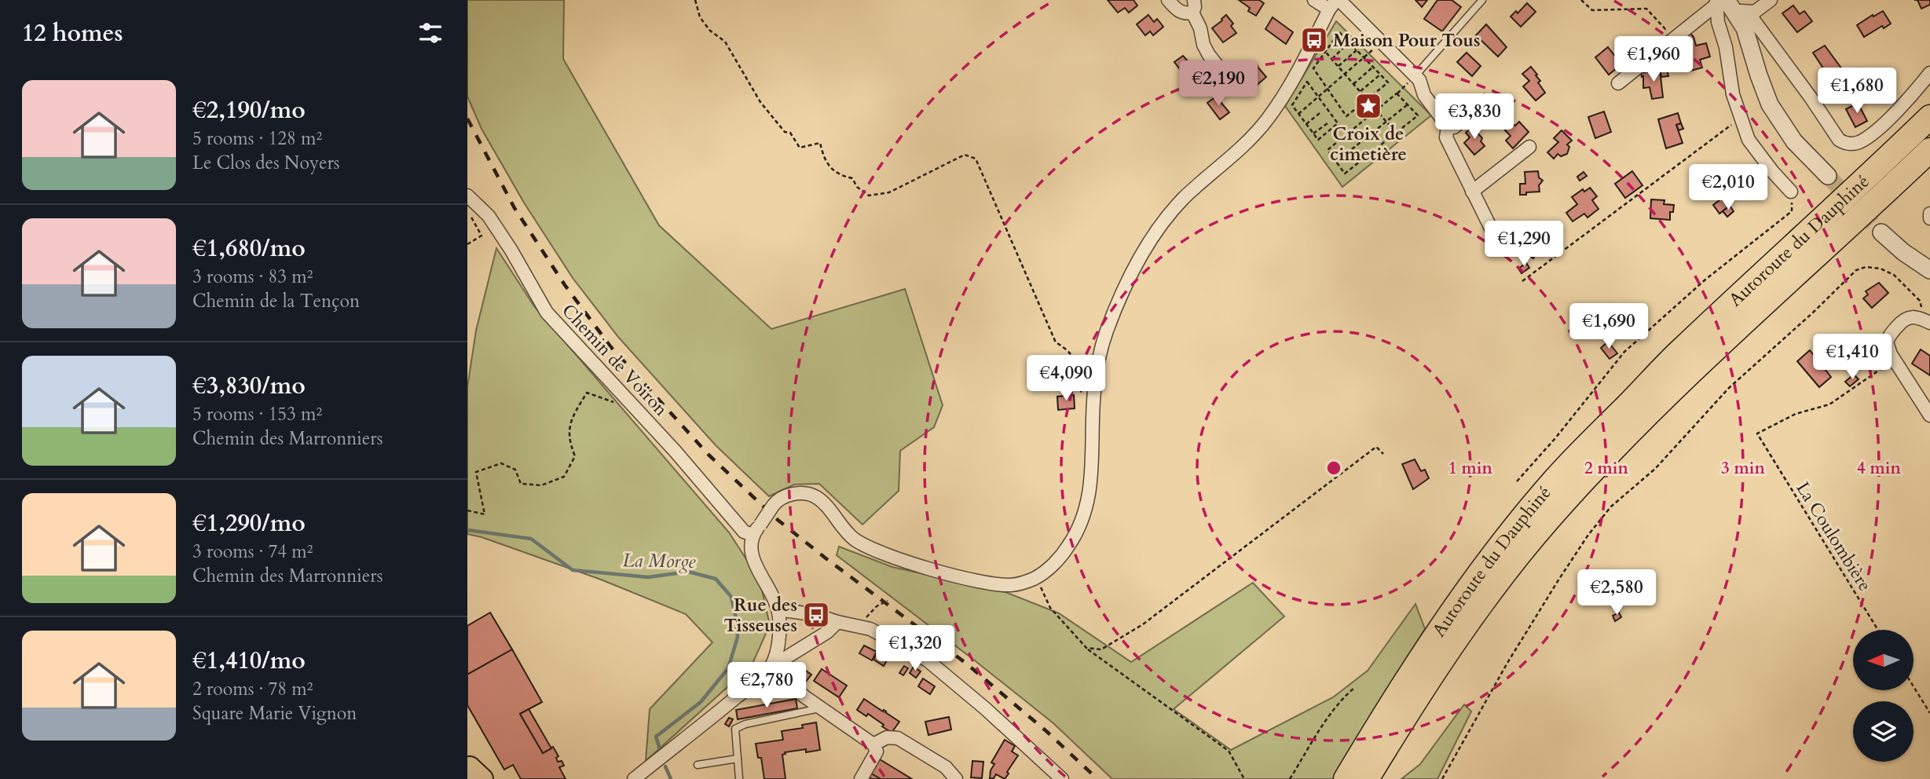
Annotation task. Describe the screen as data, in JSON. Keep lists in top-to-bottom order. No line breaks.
{"streets":{"highway":["Autoroute du Dauphiné"],"street":["Chemin de Voiron"],"path":["La Coulombière"]},"water":["La Morge"],"places":{"bus stop":["Maison Pour Tous","Rue des Tisseuses"],"place":["Croix de cimetière"]},"north":"left","page":{"heading":"12 homes","price":["€1,960","€2,190","€1,680","€3,830","€2,010","€1,290","€1,690","€1,410","€4,090","€2,580","€1,320","€2,780"],"list":[{"name":"€2,190/mo","note":"5 rooms · 128 m² · Le Clos des Noyers"},{"name":"€1,680/mo","note":"3 rooms · 83 m² · Chemin de la Tençon"},{"name":"€3,830/mo","note":"5 rooms · 153 m² · Chemin des Marronniers"},{"name":"€1,290/mo","note":"3 rooms · 74 m² · Chemin des Marronniers"},{"name":"€1,410/mo","note":"2 rooms · 78 m² · Square Marie Vignon"}]},"rings":["1 min","2 min","3 min","4 min"]}
